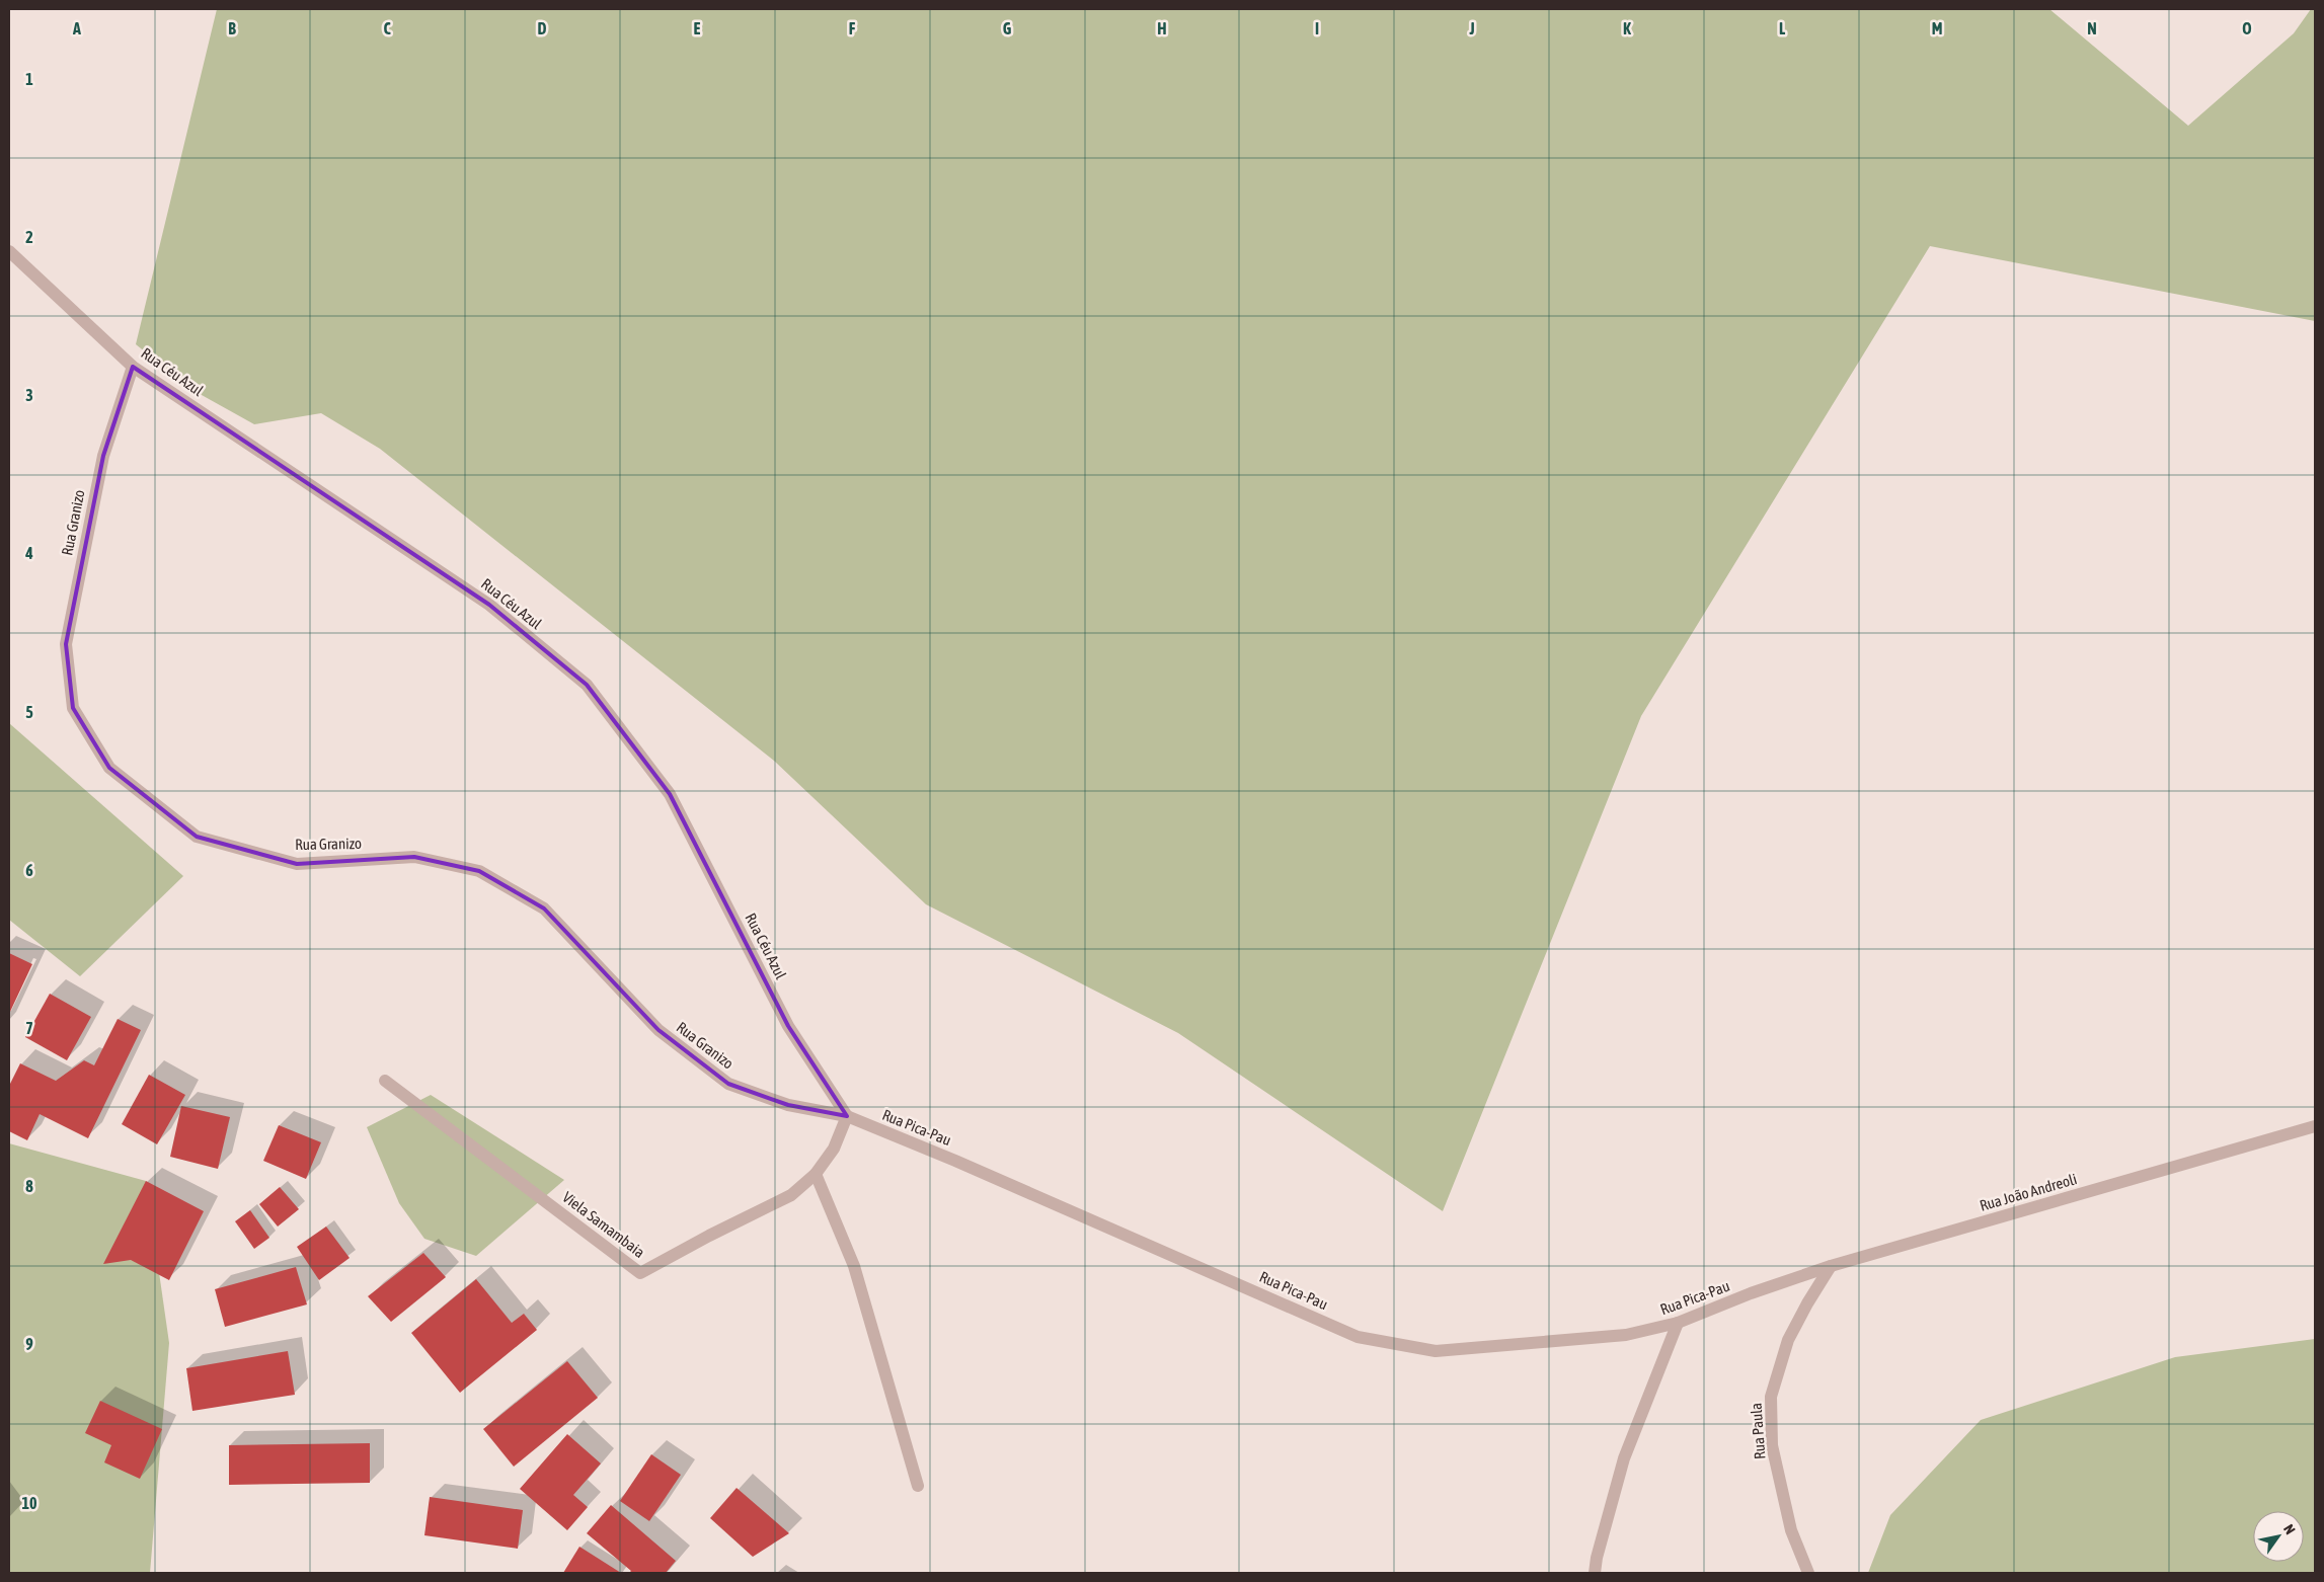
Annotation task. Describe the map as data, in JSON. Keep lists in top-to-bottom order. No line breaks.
{"streets":{"street":["Rua Céu Azul","Rua Granizo","Rua Pica-Pau","Rua João Andreoli","Viela Samambaia","Rua Paula"]},"crossings":[["Rua Céu Azul","Rua Granizo"],["Rua Céu Azul","Rua Pica-Pau"],["Rua Céu Azul","Viela Samambaia"],["Rua Granizo","Rua Pica-Pau"],["Rua Granizo","Viela Samambaia"],["Rua Pica-Pau","Rua João Andreoli"],["Rua Pica-Pau","Viela Samambaia"],["Rua João Andreoli","Rua Paula"]],"north":"top right","grid":{"columns":["A","B","C","D","E","F","G","H","I","J","K","L","M","N","O"],"rows":["1","2","3","4","5","6","7","8","9","10"]}}
